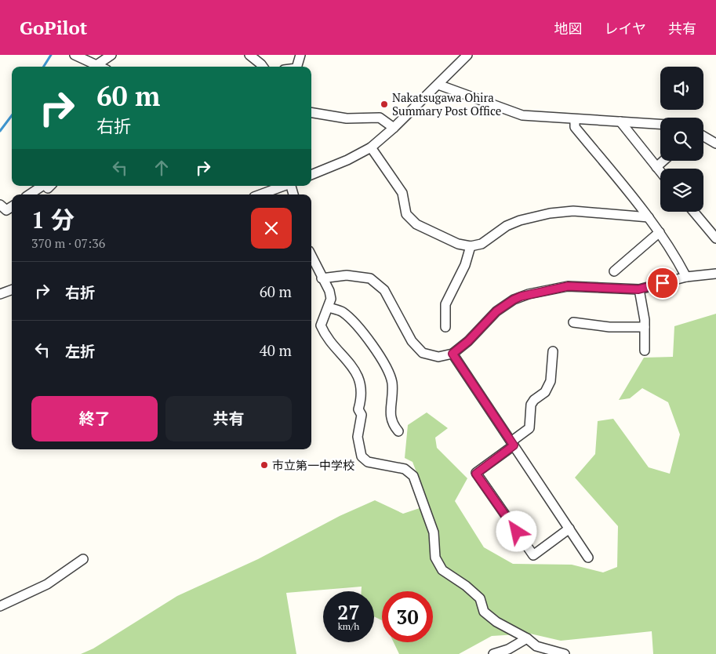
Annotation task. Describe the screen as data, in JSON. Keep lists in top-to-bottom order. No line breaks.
{"places":["Nakatsugawa Ohira Summary Post Office","市立第一中学校"],"page":{"header":"GoPilot","nav":["地図","レイヤ","共有"],"turn":["60 m","右折"],"heading":["1 分","370 m · 07:36"],"list":[{"name":"右折","value":"60 m"},{"name":"左折","value":"40 m"}],"buttons":["終了","共有"],"speed":"27 km/h","limit":"30"}}
